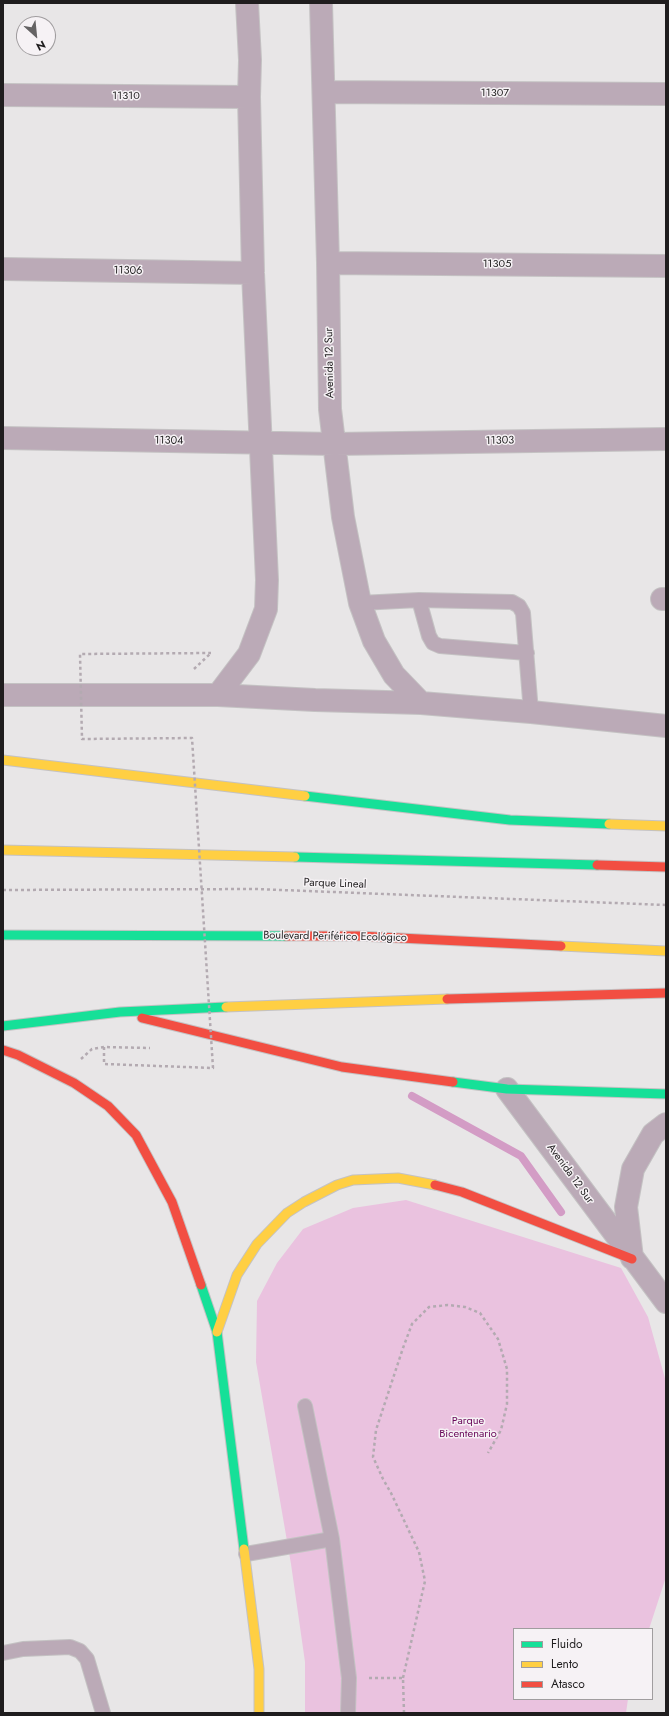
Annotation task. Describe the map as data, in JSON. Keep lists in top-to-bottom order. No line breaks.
{"streets":{"main road":["Boulevard Periférico Ecológico"],"street":["11307","11310","11305","11306","Avenida 12 Sur","11304","11303"],"path":["Parque Lineal"]},"crossings":[["11307","Avenida 12 Sur"],["11305","Avenida 12 Sur"],["Avenida 12 Sur","11304"],["Avenida 12 Sur","11303"],["11304","11303"]],"parks":["Parque Bicentenario"],"legend":["Fluido","Lento","Atasco"],"north":"bottom right"}
